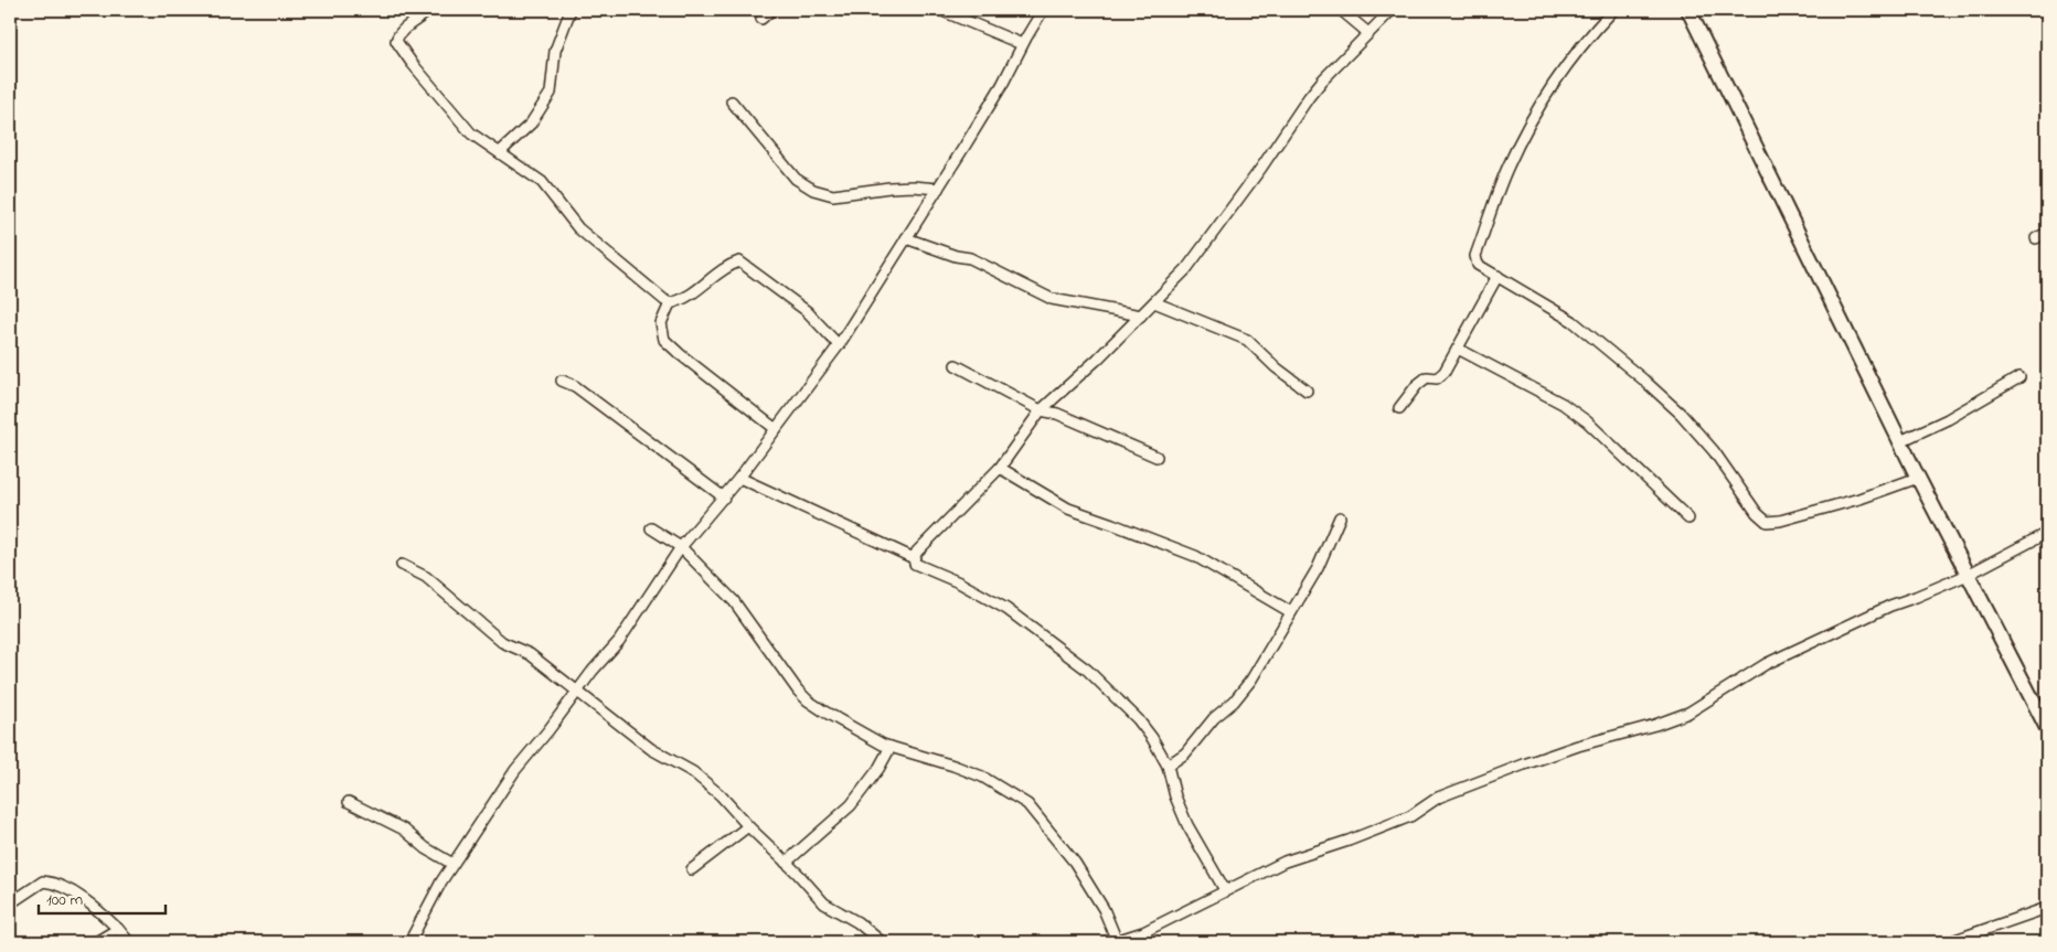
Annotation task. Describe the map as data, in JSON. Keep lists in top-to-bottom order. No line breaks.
{"scale_bar":"100 m"}
